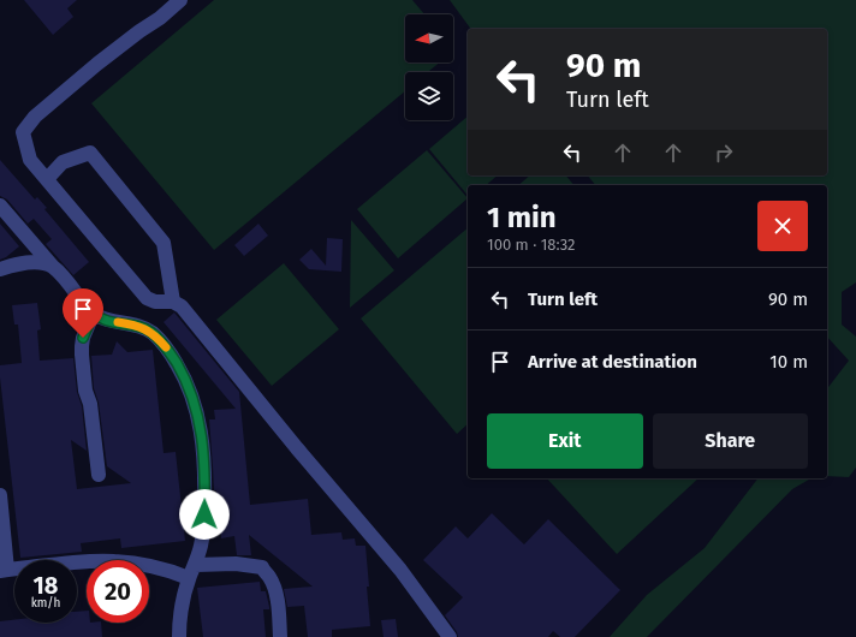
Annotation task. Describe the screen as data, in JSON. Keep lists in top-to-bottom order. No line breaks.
{"north":"left","page":{"turn":["90 m","Turn left"],"heading":["1 min","100 m · 18:32"],"list":[{"name":"Turn left","value":"90 m"},{"name":"Arrive at destination","value":"10 m"}],"buttons":["Exit","Share"],"speed":"18 km/h","limit":"20"}}
